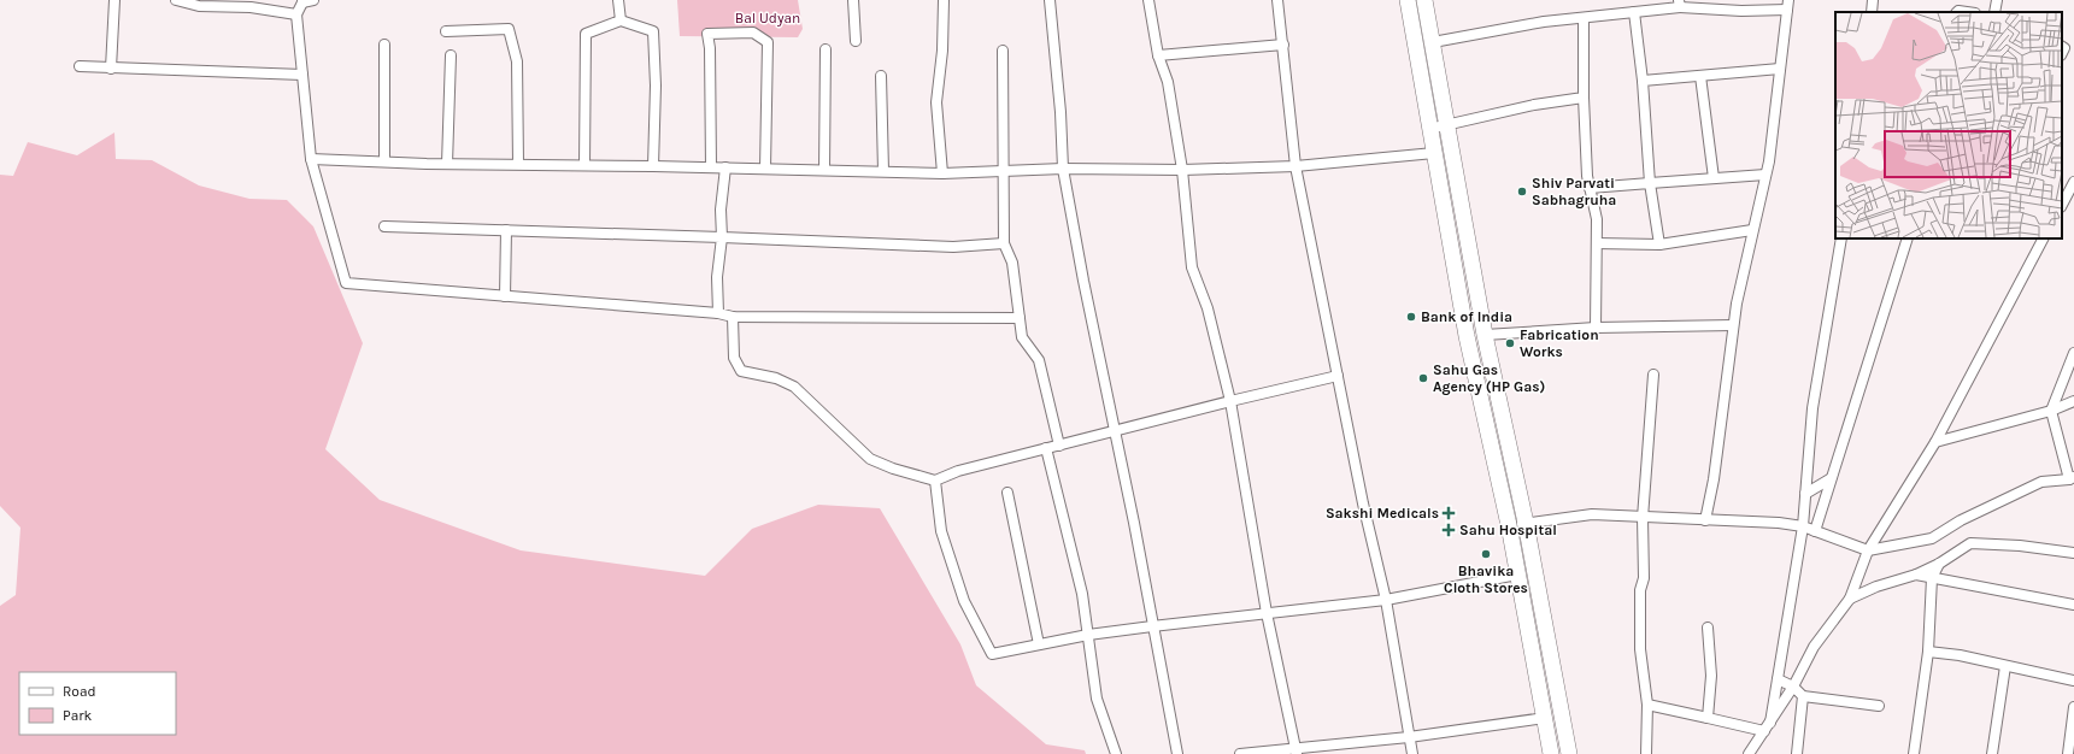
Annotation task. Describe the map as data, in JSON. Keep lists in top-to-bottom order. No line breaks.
{"parks":["Bal Udyan"],"places":{"other":["Shiv Parvati Sabhagruha","Bank of India","Fabrication Works","Sahu Gas Agency (HP Gas)","Bhavika Cloth Stores"],"health":["Sakshi Medicals","Sahu Hospital"]},"legend":["Road","Park"]}
